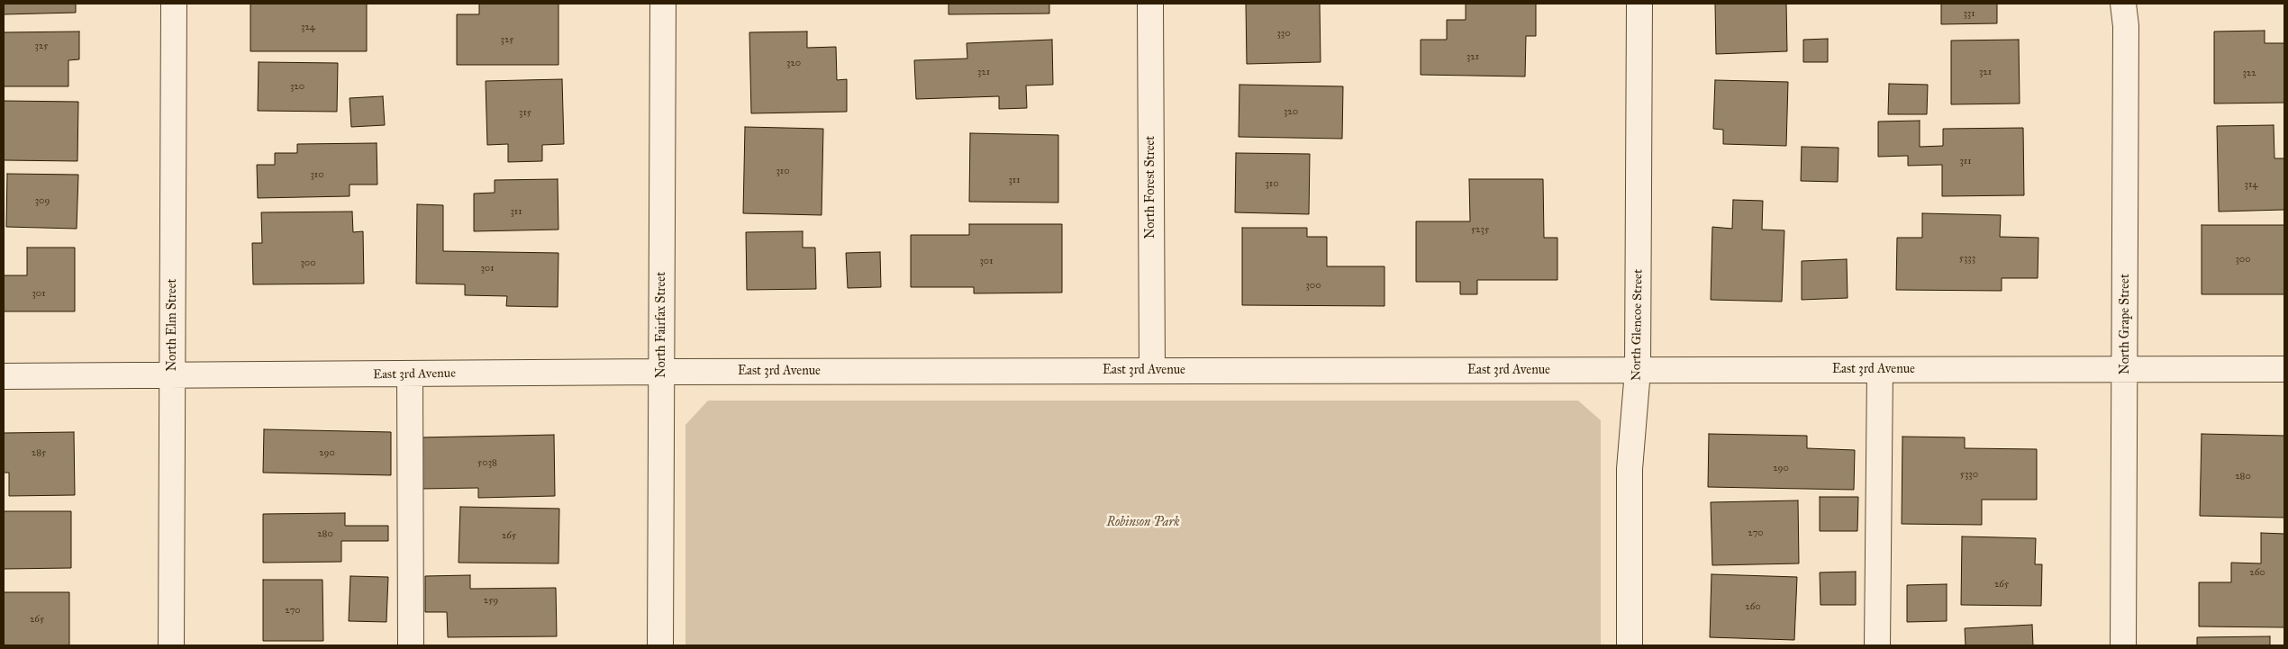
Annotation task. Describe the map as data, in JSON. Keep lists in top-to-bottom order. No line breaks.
{"streets":{"street":["North Forest Street","North Grape Street","North Elm Street","North Fairfax Street","North Glencoe Street","East 3rd Avenue"]},"crossings":[["North Forest Street","East 3rd Avenue"],["North Grape Street","East 3rd Avenue"],["North Elm Street","East 3rd Avenue"],["North Fairfax Street","East 3rd Avenue"],["North Glencoe Street","East 3rd Avenue"]],"parks":["Robinson Park"],"house_numbers":["331","324","330","325","325","321","320","321","321","322","320","320","315","311","310","310","311","310","314","309","311","5235","5333","300","301","300","301","300","301","285","290","5038","290","5330","280","270","280","265","260","265","259","260","270","265"]}
